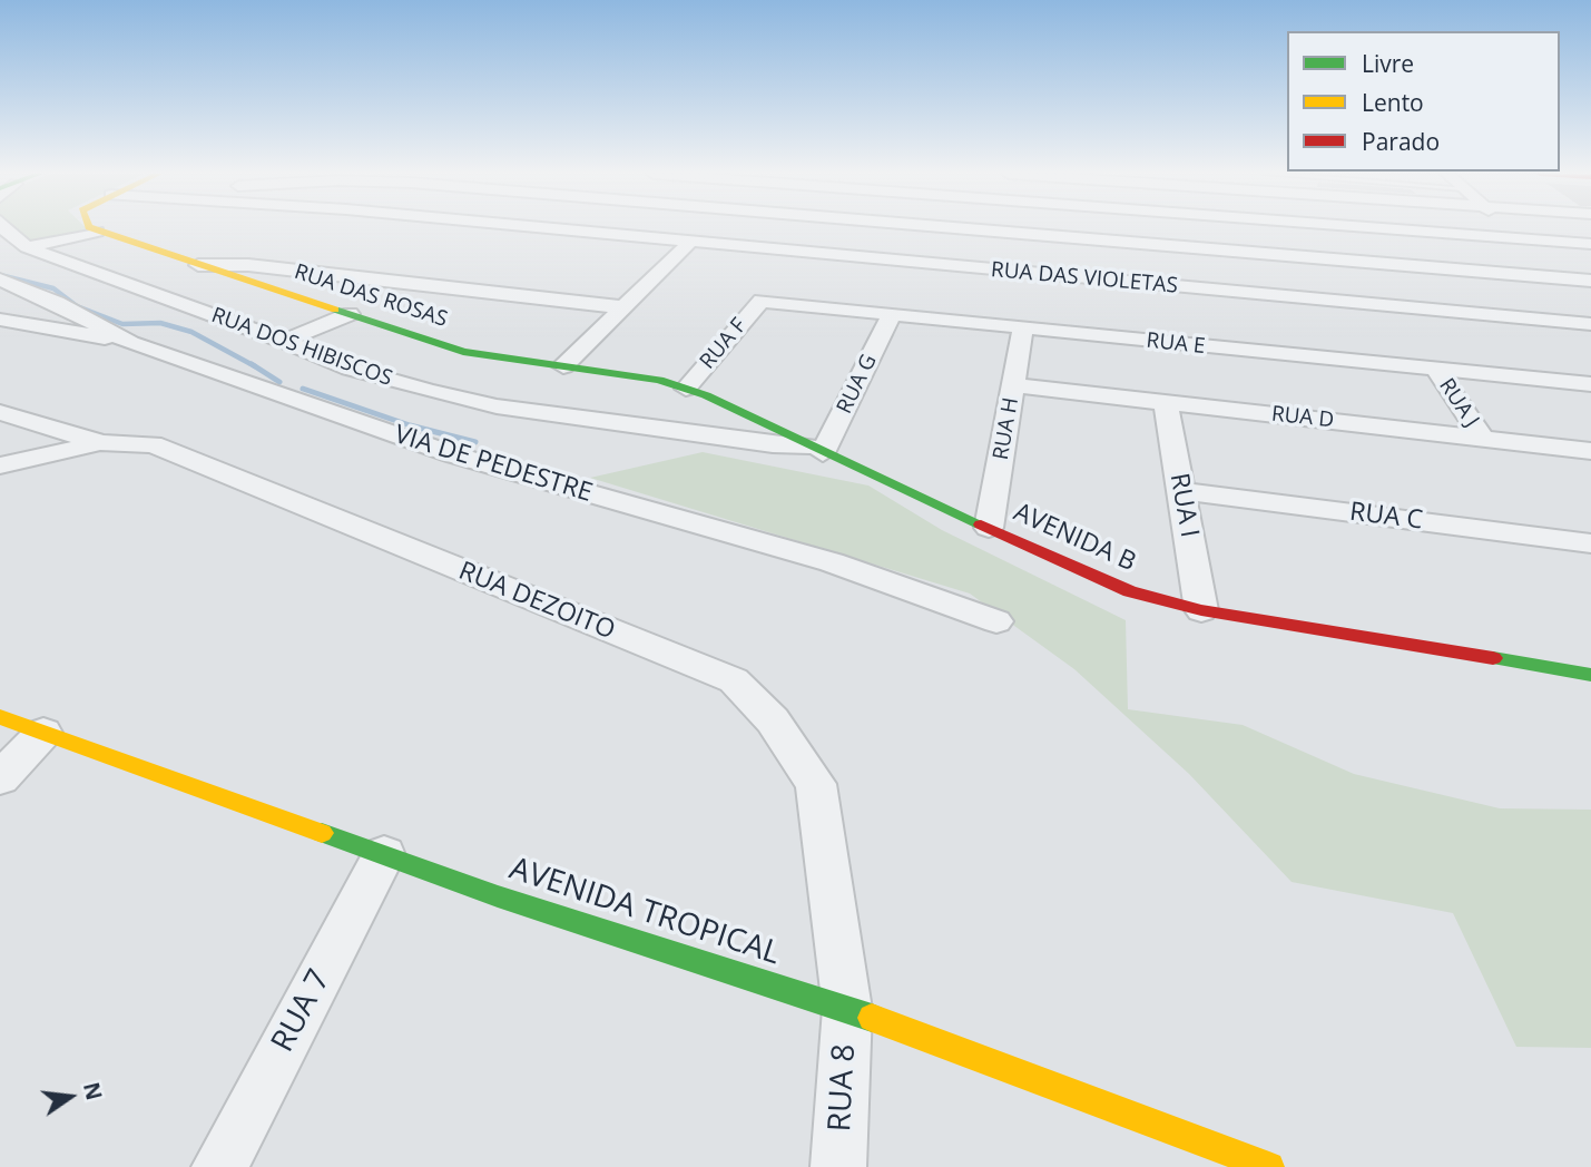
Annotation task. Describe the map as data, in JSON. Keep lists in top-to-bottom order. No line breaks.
{"streets":{"street":["RUA DAS VIOLETAS","RUA DAS ROSAS","RUA F","RUA E","RUA DOS HIBISCOS","RUA G","RUA J","RUA D","RUA H","VIA DE PEDESTRE","RUA I","RUA C","AVENIDA B","RUA DEZOITO","AVENIDA TROPICAL","RUA 7","RUA 8"]},"crossings":[["RUA DAS ROSAS","AVENIDA B"],["RUA F","RUA E"],["RUA F","AVENIDA B"],["RUA E","RUA G"],["RUA E","RUA J"],["RUA E","RUA H"],["RUA DOS HIBISCOS","RUA G"],["RUA DOS HIBISCOS","AVENIDA B"],["RUA G","AVENIDA B"],["RUA J","RUA D"],["RUA D","RUA H"],["RUA D","RUA I"],["RUA H","AVENIDA B"],["RUA I","RUA C"],["RUA I","AVENIDA B"],["RUA DEZOITO","AVENIDA TROPICAL"],["RUA DEZOITO","RUA 8"],["AVENIDA TROPICAL","RUA 7"],["AVENIDA TROPICAL","RUA 8"]],"legend":["Livre","Lento","Parado"],"north":"right"}
